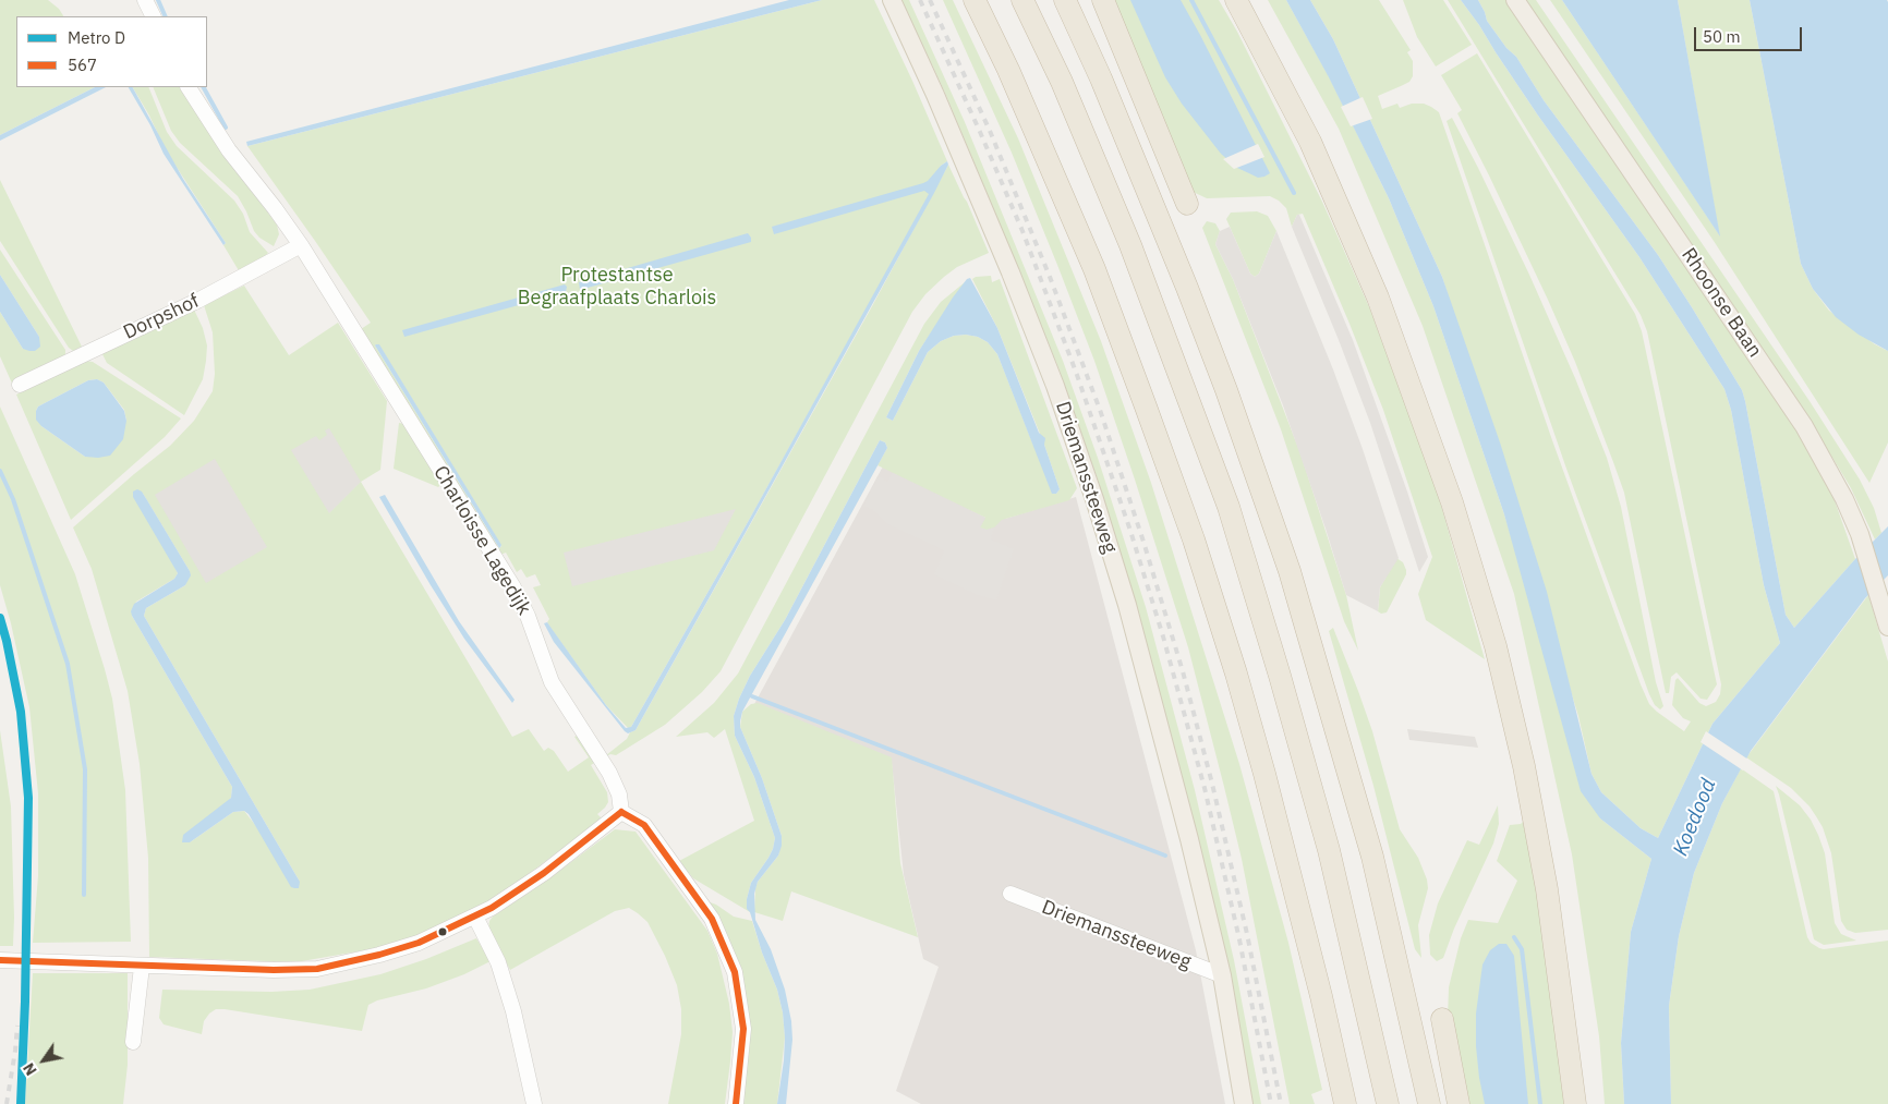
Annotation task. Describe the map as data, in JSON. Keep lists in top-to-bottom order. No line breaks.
{"streets":{"main road":["Rhoonse Baan","Driemanssteeweg"],"street":["Dorpshof","Charloisse Lagedijk"]},"crossings":[["Dorpshof","Charloisse Lagedijk"]],"water":["Koedood"],"parks":["Protestantse Begraafplaats Charlois"],"lines":["metro line D","transit line 567"],"legend":["Metro D","567"],"scale_bar":"50 m","north":"bottom left"}
